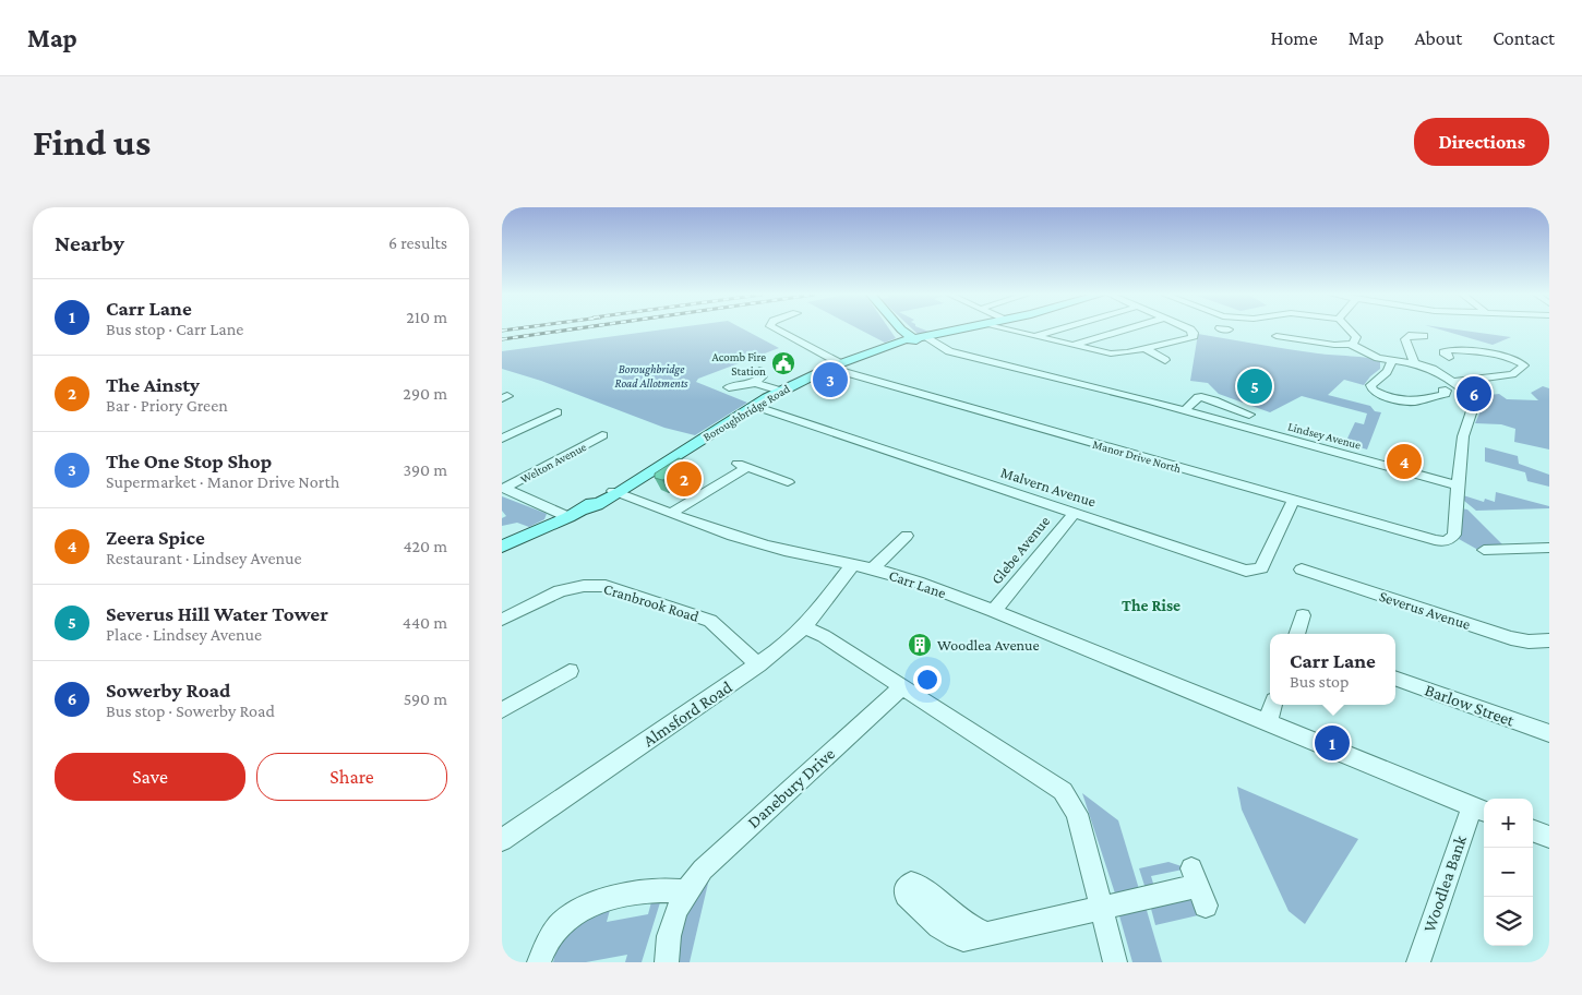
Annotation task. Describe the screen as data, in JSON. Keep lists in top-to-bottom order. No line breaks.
{"streets":{"main road":["Boroughbridge Road"],"street":["Lindsey Avenue","Manor Drive North","Welton Avenue","Malvern Avenue","Glebe Avenue","Carr Lane","Cranbrook Road","Severus Avenue","Barlow Street","Almsford Road","Danebury Drive","Woodlea Bank"]},"crossings":[["Boroughbridge Road","Lindsey Avenue"],["Boroughbridge Road","Manor Drive North"],["Boroughbridge Road","Malvern Avenue"],["Boroughbridge Road","Carr Lane"],["Lindsey Avenue","Manor Drive North"],["Manor Drive North","Malvern Avenue"],["Malvern Avenue","Glebe Avenue"],["Glebe Avenue","Carr Lane"],["Carr Lane","Almsford Road"],["Carr Lane","Woodlea Bank"],["Cranbrook Road","Almsford Road"]],"districts":["The Rise"],"parks":["Boroughbridge Road Allotments"],"places":{"public building":["Acomb Fire Station"],"building":["Woodlea Avenue"]},"page":{"header":"Map","nav":["Home","Map","About","Contact"],"buttons":["Directions",["Save","Share"]],"title":"Find us","heading":["Nearby","6 results"],"list":[{"mark":"1","name":"Carr Lane","note":"Bus stop · Carr Lane","value":"210 m"},{"mark":"2","name":"The Ainsty","note":"Bar · Priory Green","value":"290 m"},{"mark":"3","name":"The One Stop Shop","note":"Supermarket · Manor Drive North","value":"390 m"},{"mark":"4","name":"Zeera Spice","note":"Restaurant · Lindsey Avenue","value":"420 m"},{"mark":"5","name":"Severus Hill Water Tower","note":"Place · Lindsey Avenue","value":"440 m"},{"mark":"6","name":"Sowerby Road","note":"Bus stop · Sowerby Road","value":"590 m"}],"pins":["3","5","6","4","2","1"],"popup":["Carr Lane","Bus stop"],"map_buttons":["+","−"]}}
